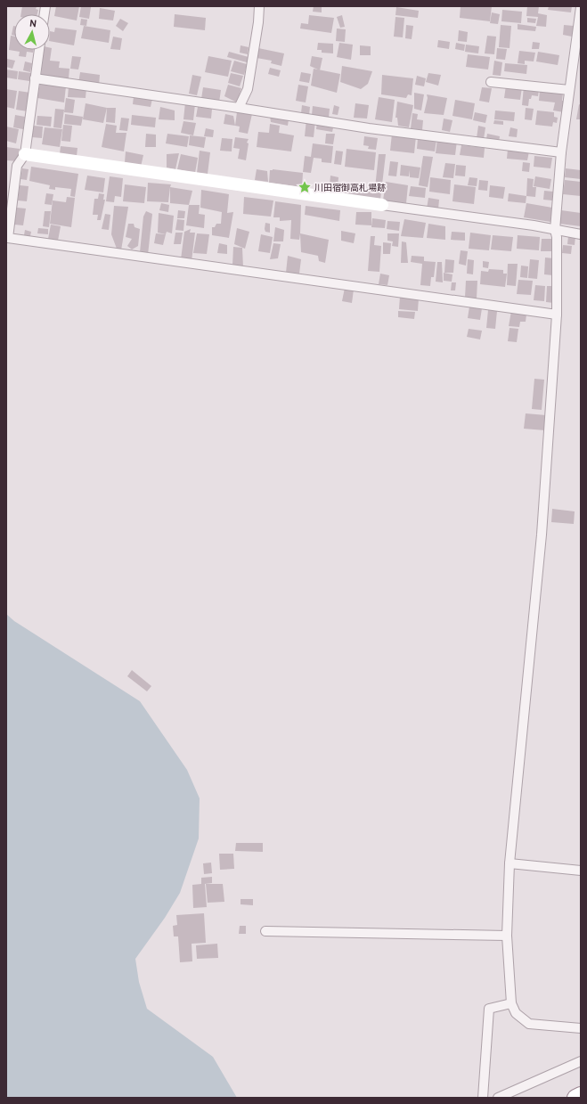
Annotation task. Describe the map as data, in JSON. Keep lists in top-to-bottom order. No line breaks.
{"places":{"place":["川田宿御高札場跡"]},"north":"top"}
